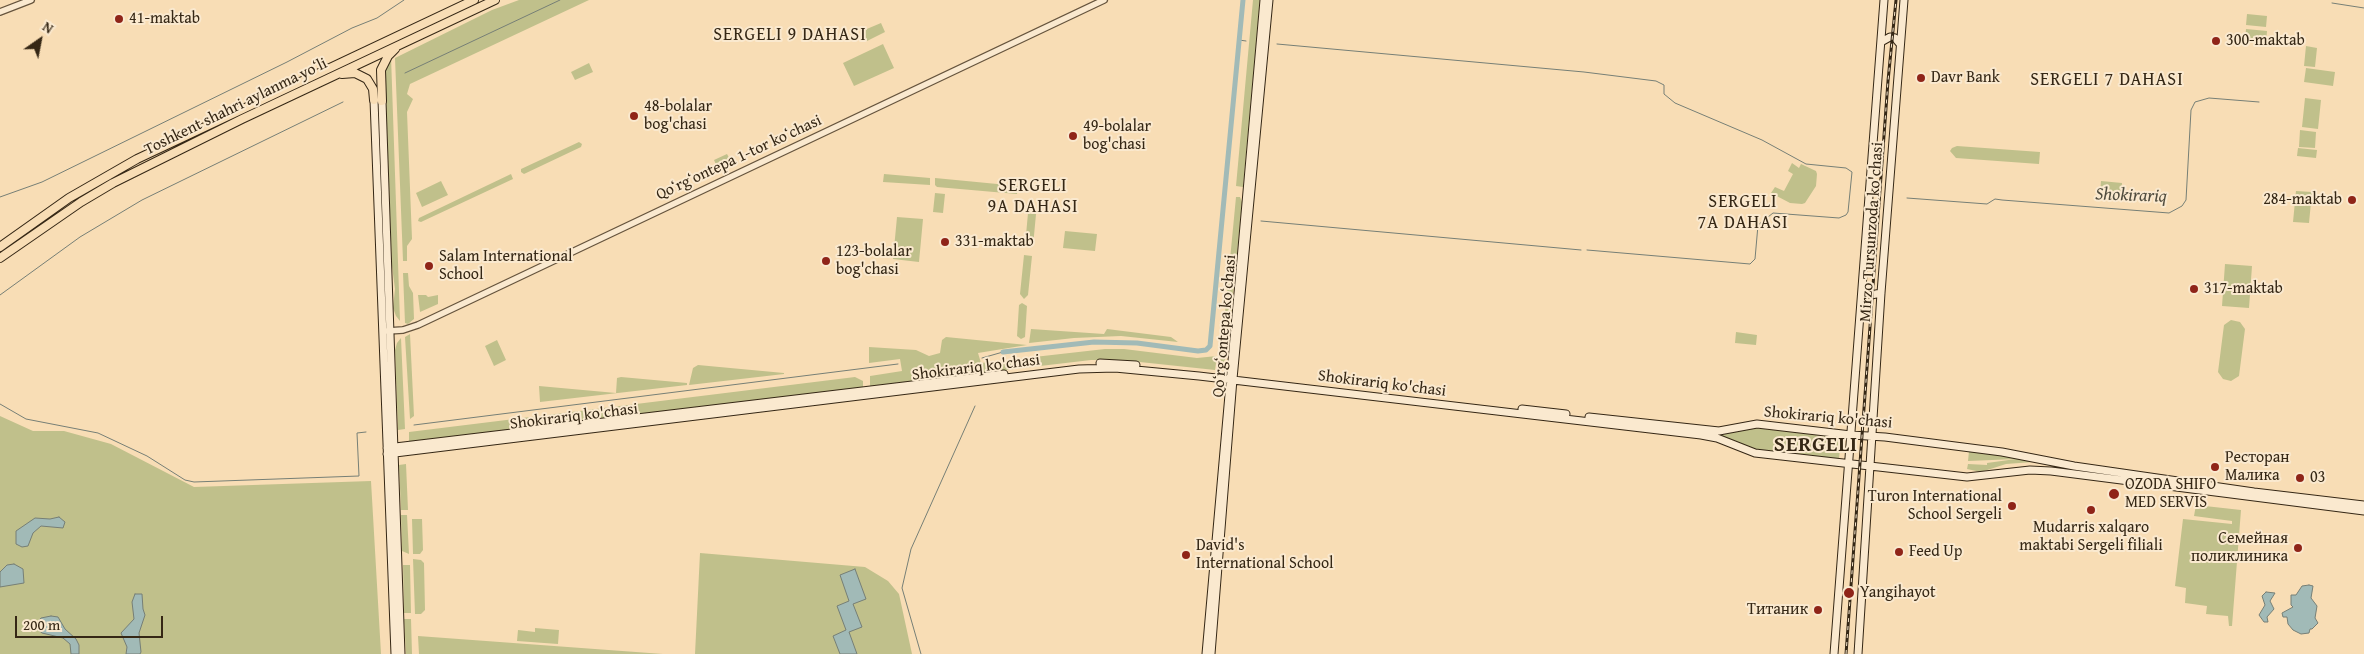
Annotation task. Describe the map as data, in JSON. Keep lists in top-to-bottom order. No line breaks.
{"streets":{"highway":["Toshkent shahri aylanma yoʻli"],"main road":["Mirzo Tursunzoda ko'chasi","Qoʻrgʻontepa koʻchasi","Shokirariq ko'chasi"],"street":["Qoʻrgʻontepa 1-tor koʻchasi"]},"crossings":[["Mirzo Tursunzoda ko'chasi","Shokirariq ko'chasi"],["Qoʻrgʻontepa koʻchasi","Shokirariq ko'chasi"]],"districts":["SERGELI 9 DAHASI","SERGELI 7 DAHASI","SERGELI 9A DAHASI","SERGELI 7A DAHASI","SERGELI"],"water":["Shokirariq"],"places":["41-maktab","300-maktab","Davr Bank","48-bolalar bog'chasi","49-bolalar bog'chasi","284-maktab","331-maktab","123-bolalar bog'chasi","Salam International School","317-maktab","Ресторан Малика","03","OZODA SHIFO MED SERVIS","Turon International School Sergeli","Mudarris xalqaro maktabi Sergeli filiali","Семейная поликлиника","Feed Up","David's International School","Yangihayot","Титаник"],"scale_bar":"200 m","north":"top right"}
